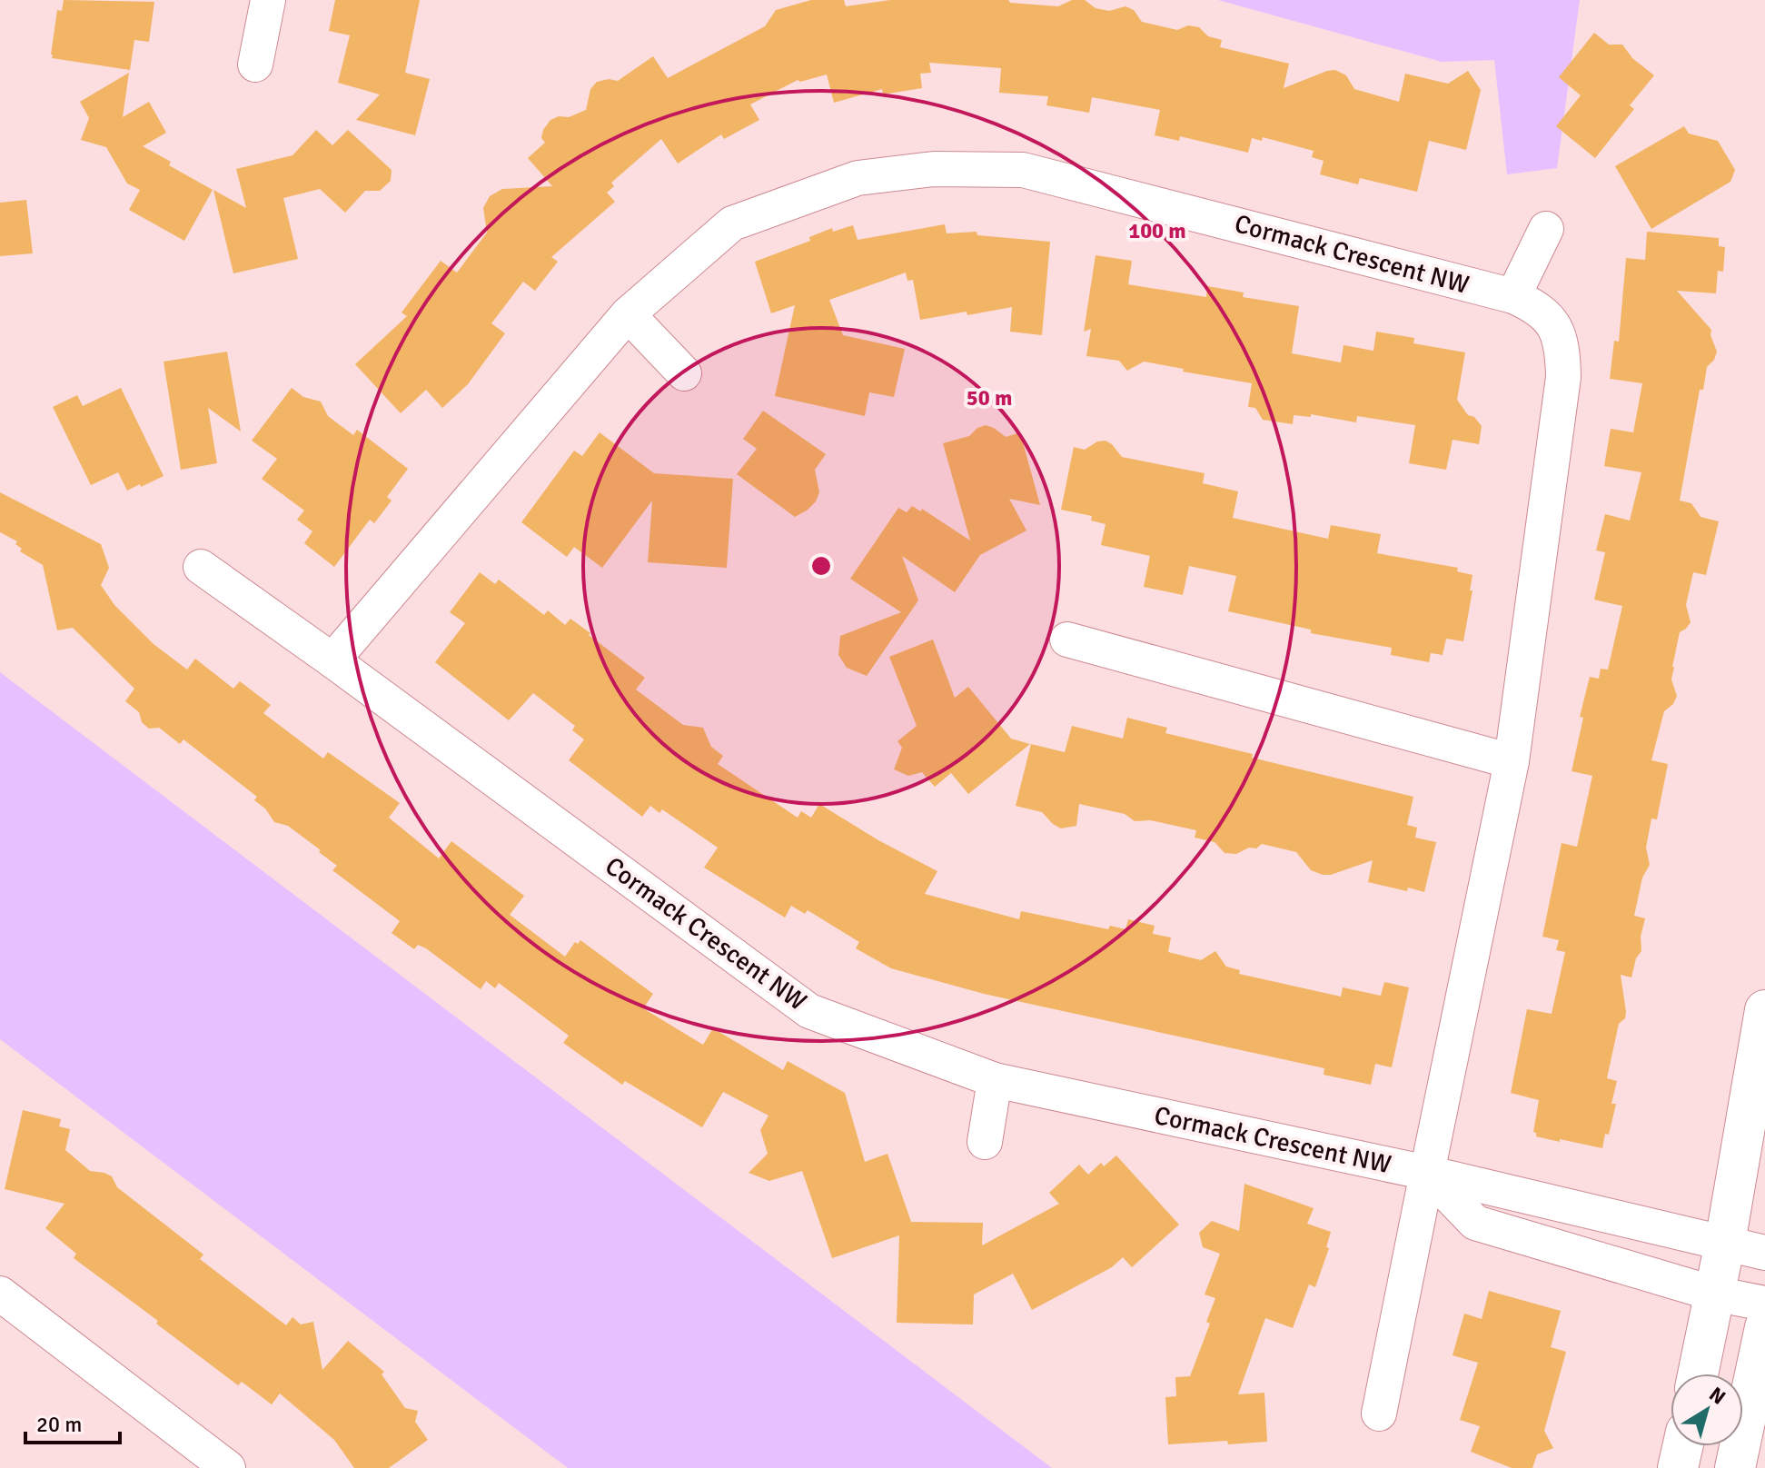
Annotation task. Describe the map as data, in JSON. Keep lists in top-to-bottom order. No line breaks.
{"streets":{"street":["Cormack Crescent NW"]},"scale_bar":"20 m","north":"top right","rings":["100 m","50 m"]}
